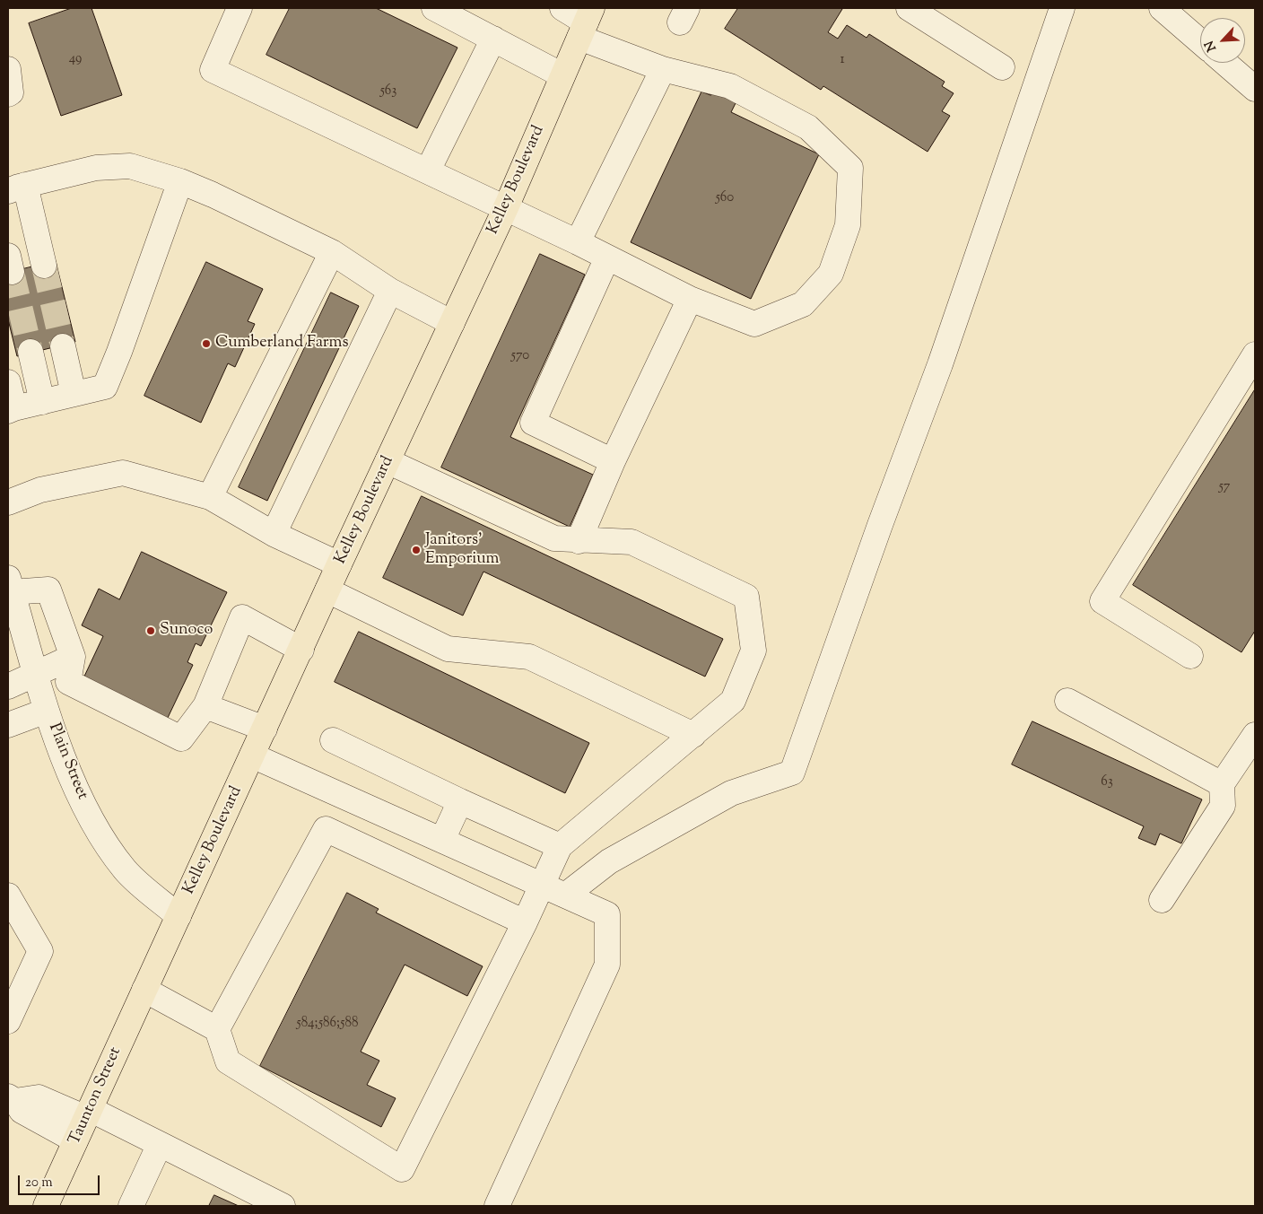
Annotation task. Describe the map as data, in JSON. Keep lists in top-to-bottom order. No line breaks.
{"streets":{"main road":["Kelley Boulevard","Taunton Street"],"street":["Plain Street"]},"crossings":[["Kelley Boulevard","Plain Street"],["Kelley Boulevard","Taunton Street"]],"places":["Cumberland Farms","Janitors' Emporium","Sunoco"],"house_numbers":["49","1","563","560","570","57","63","584;586;588"],"scale_bar":"20 m","north":"bottom left"}
